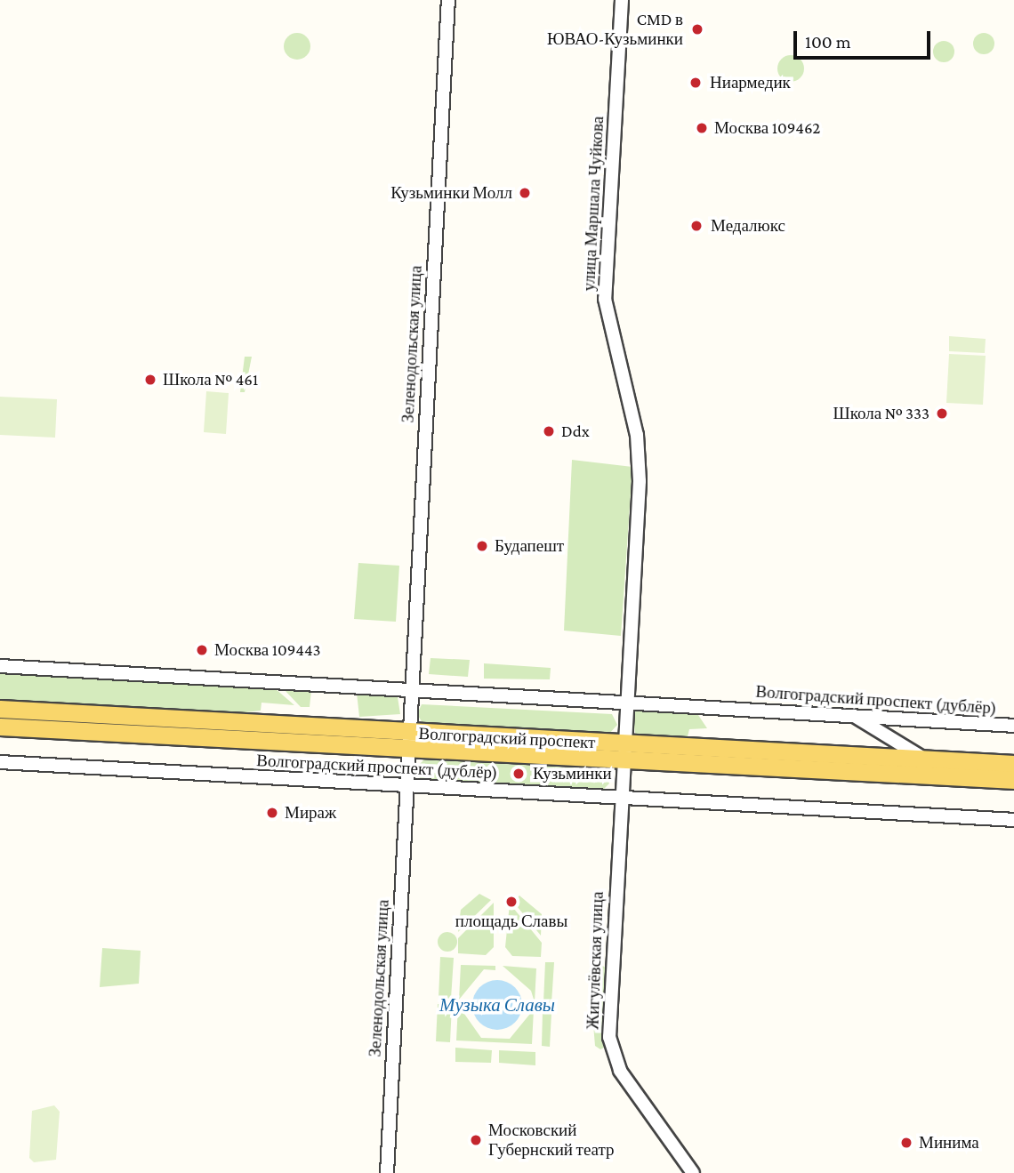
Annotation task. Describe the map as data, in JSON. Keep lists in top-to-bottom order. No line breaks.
{"streets":{"main road":["Волгоградский проспект"],"street":["улица Маршала Чуйкова","Зеленодольская улица","Волгоградский проспект (дублёр)","Жигулёвская улица"]},"crossings":[["улица Маршала Чуйкова","Волгоградский проспект (дублёр)"],["улица Маршала Чуйкова","Волгоградский проспект"],["улица Маршала Чуйкова","Жигулёвская улица"],["Зеленодольская улица","Волгоградский проспект (дублёр)"],["Зеленодольская улица","Волгоградский проспект"],["Волгоградский проспект (дублёр)","Жигулёвская улица"],["Волгоградский проспект","Жигулёвская улица"]],"water":["Музыка Славы"],"places":["CMD в ЮВАО-Кузьминки","Ниармедик","Москва 109462","Кузьминки Молл","Медалюкс","Школа № 461","Школа № 333","Ddx","Будапешт","Москва 109443","Кузьминки","Мираж","площадь Славы","Московский Губернский театр","Минима"],"scale_bar":"100 m"}
